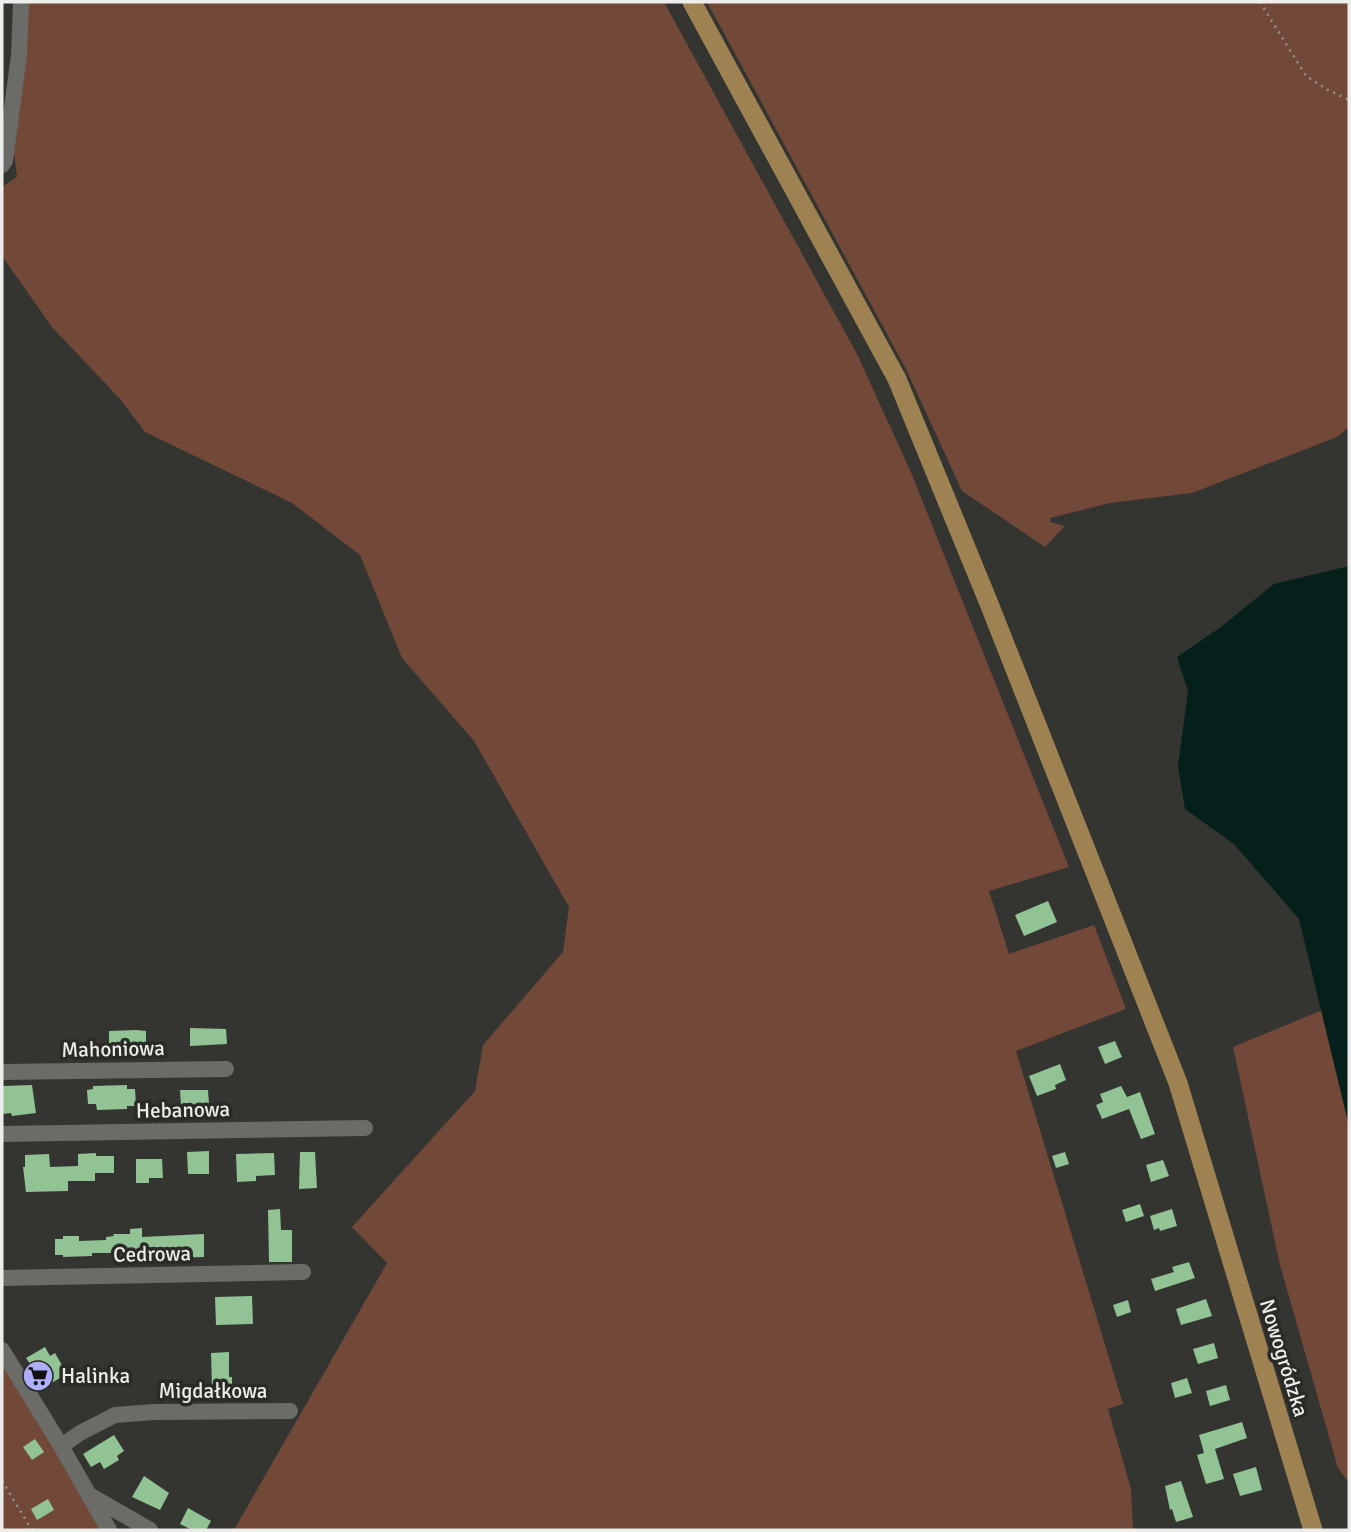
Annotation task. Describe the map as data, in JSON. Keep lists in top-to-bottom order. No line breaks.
{"streets":{"main road":["Nowogródzka"],"street":["Mahoniowa","Hebanowa","Cedrowa","Migdałkowa"]},"places":{"supermarket":["Halinka"]}}
